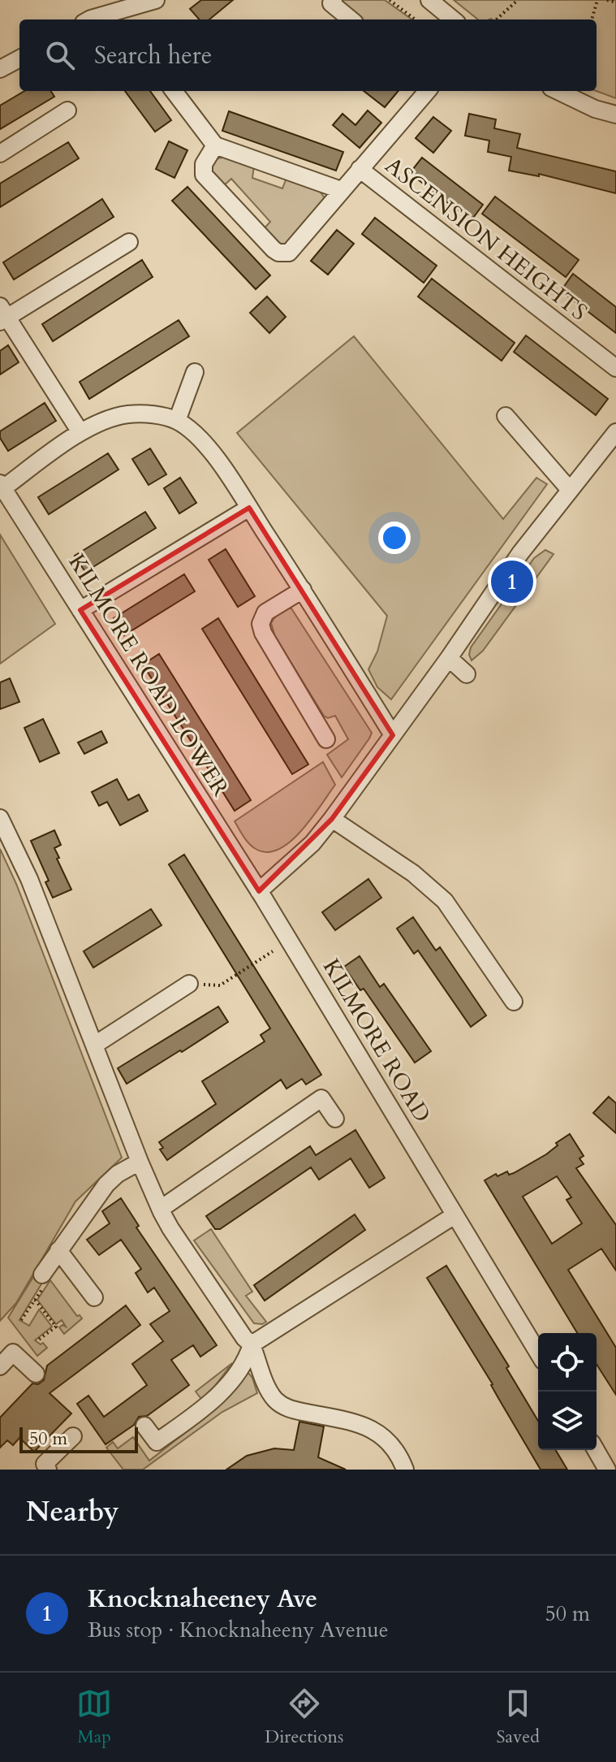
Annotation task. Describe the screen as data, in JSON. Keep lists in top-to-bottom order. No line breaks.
{"streets":{"street":["ASCENSION HEIGHTS","KILMORE ROAD LOWER","KILMORE ROAD"]},"crossings":[["KILMORE ROAD LOWER","KILMORE ROAD"]],"scale_bar":"50 m","page":{"search":"Search here","pins":"1","scale":"50 m","heading":"Nearby","list":[{"mark":"1","name":"Knocknaheeney Ave","note":"Bus stop · Knocknaheeny Avenue","value":"50 m"}],"nav":["Map","Directions","Saved"]}}
